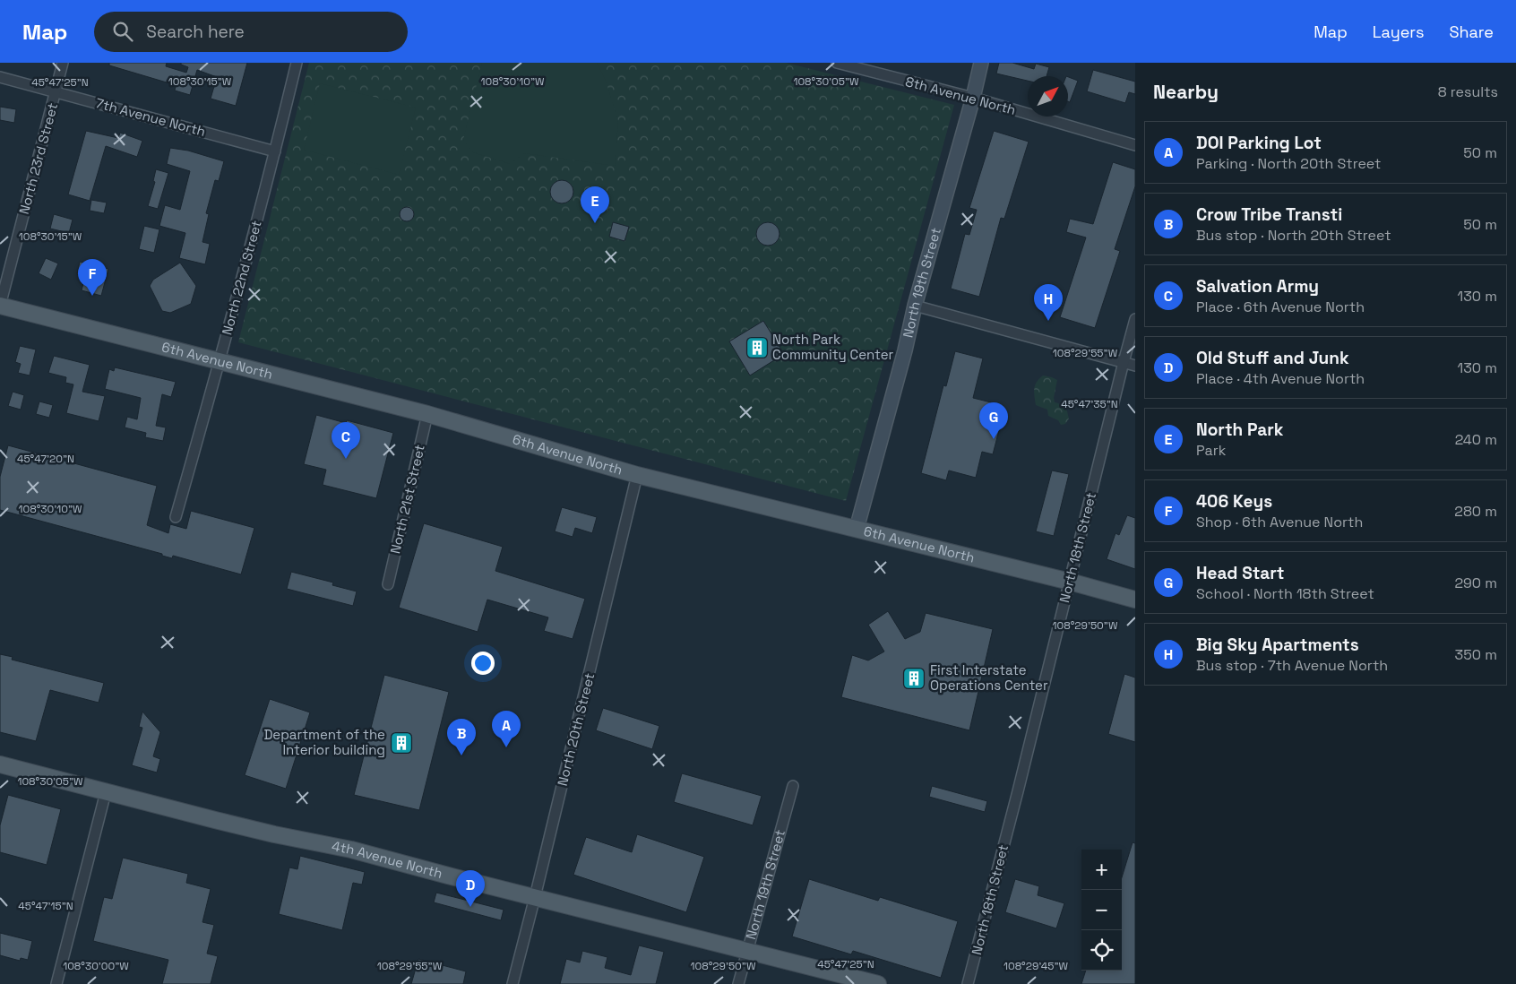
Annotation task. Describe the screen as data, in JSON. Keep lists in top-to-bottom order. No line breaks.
{"streets":{"main road":["6th Avenue North","4th Avenue North"],"street":["8th Avenue North","7th Avenue North","North 23rd Street","North 22nd Street","North 19th Street","North 21st Street","North 18th Street","North 20th Street"]},"crossings":[["8th Avenue North","North 19th Street"],["7th Avenue North","North 23rd Street"],["7th Avenue North","North 22nd Street"],["North 23rd Street","6th Avenue North"],["North 22nd Street","6th Avenue North"],["North 19th Street","6th Avenue North"],["North 19th Street","4th Avenue North"],["6th Avenue North","North 21st Street"],["6th Avenue North","North 18th Street"],["6th Avenue North","North 20th Street"],["North 20th Street","4th Avenue North"]],"places":{"building":["North Park Community Center","First Interstate Operations Center","Department of the Interior building"]},"north":"top right","page":{"header":"Map","search":"Search here","nav":["Map","Layers","Share"],"heading":["Nearby","8 results"],"list":[{"mark":"A","name":"DOI Parking Lot","note":"Parking · North 20th Street","value":"50 m"},{"mark":"B","name":"Crow Tribe Transti","note":"Bus stop · North 20th Street","value":"50 m"},{"mark":"C","name":"Salvation Army","note":"Place · 6th Avenue North","value":"130 m"},{"mark":"D","name":"Old Stuff and Junk","note":"Place · 4th Avenue North","value":"130 m"},{"mark":"E","name":"North Park","note":"Park","value":"240 m"},{"mark":"F","name":"406 Keys","note":"Shop · 6th Avenue North","value":"280 m"},{"mark":"G","name":"Head Start","note":"School · North 18th Street","value":"290 m"},{"mark":"H","name":"Big Sky Apartments","note":"Bus stop · 7th Avenue North","value":"350 m"}],"pins":["E","F","H","G","C","A","B","D"],"map_buttons":["+","−"]},"coordinates":["108°30'15\"W","108°30'10\"W","108°30'05\"W","45°47'25\"N","108°29'55\"W","45°47'35\"N","45°47'20\"N","108°29'50\"W","45°47'15\"N","108°30'00\"W","108°29'45\"W"]}
